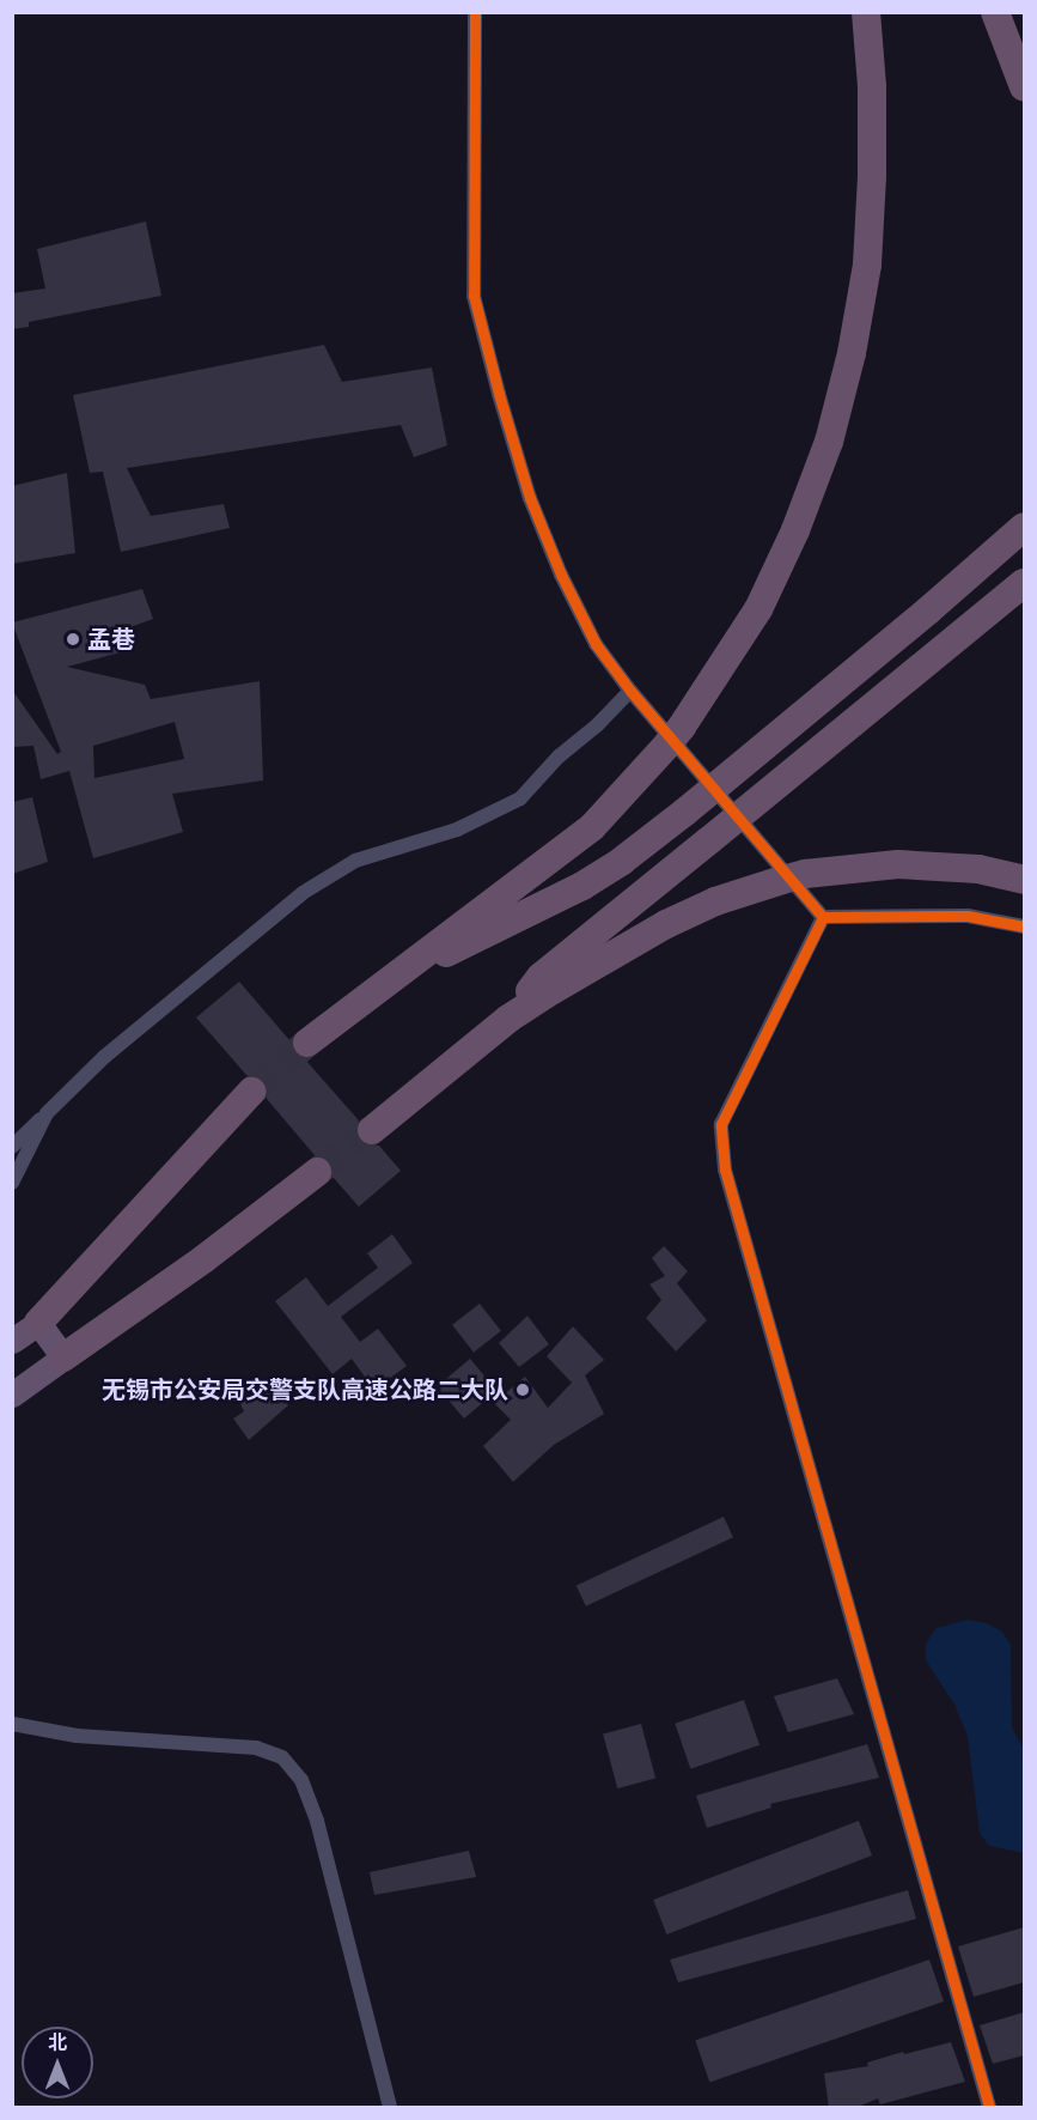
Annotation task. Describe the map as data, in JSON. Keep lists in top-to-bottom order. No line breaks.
{"places":["孟巷","无锡市公安局交警支队高速公路二大队"],"north":"top"}
